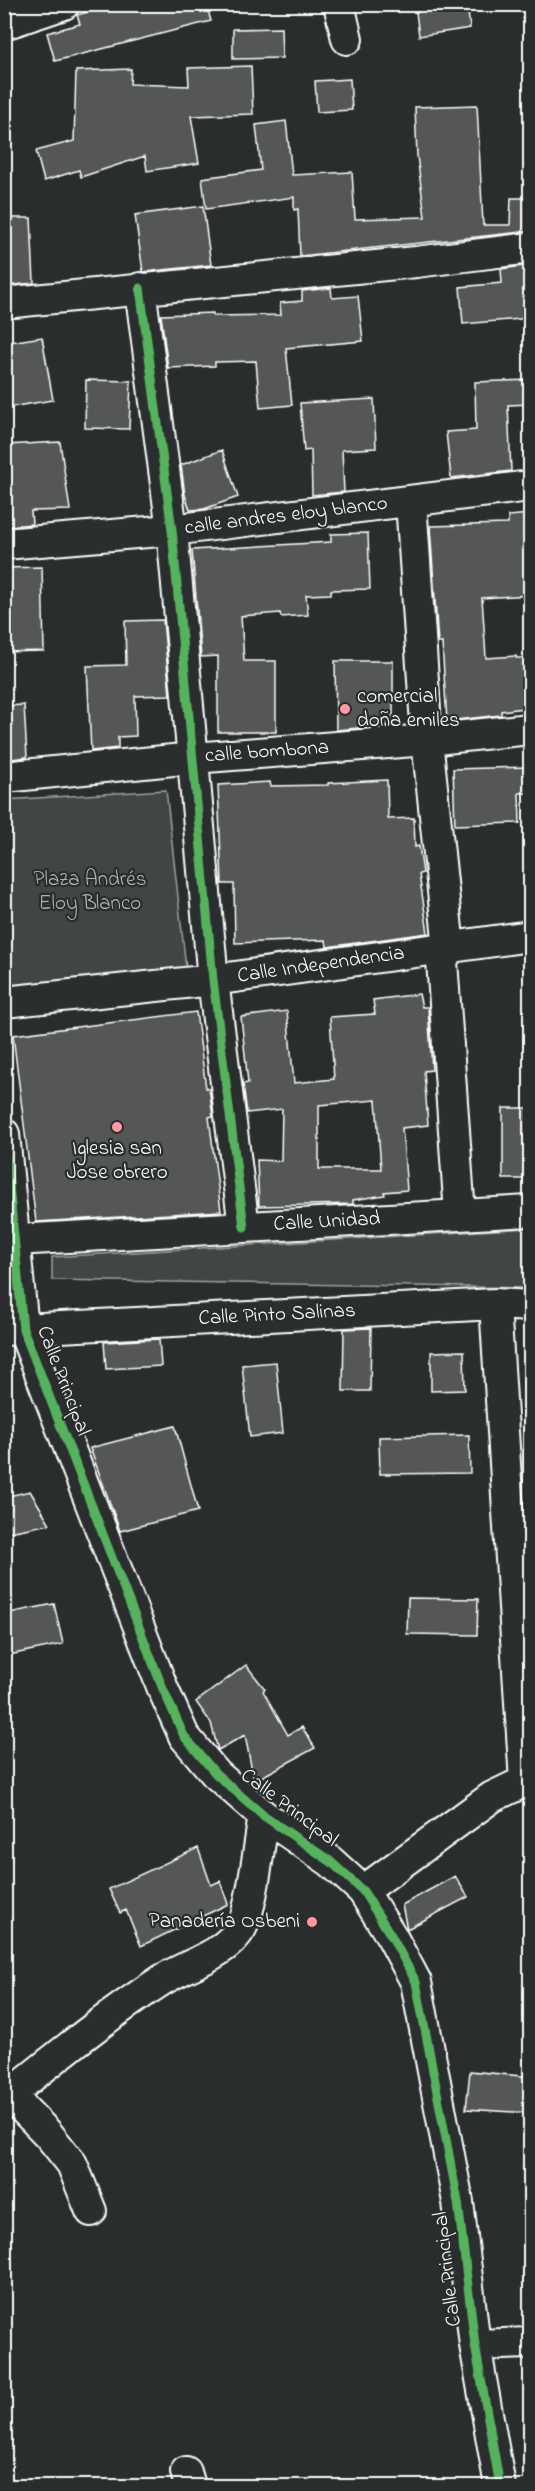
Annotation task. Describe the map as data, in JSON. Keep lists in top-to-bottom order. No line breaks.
{"streets":{"street":["calle andres eloy blanco","calle bombona","Calle Independencia","Calle Unidad","Calle Pinto Salinas","Calle Principal"]},"crossings":[["Calle Unidad","Calle Principal"],["Calle Pinto Salinas","Calle Principal"]],"parks":["Plaza Andrés Eloy Blanco"],"places":["comercial doña emiles","Iglesia san Jose obrero","Panadería Osbeni"]}
